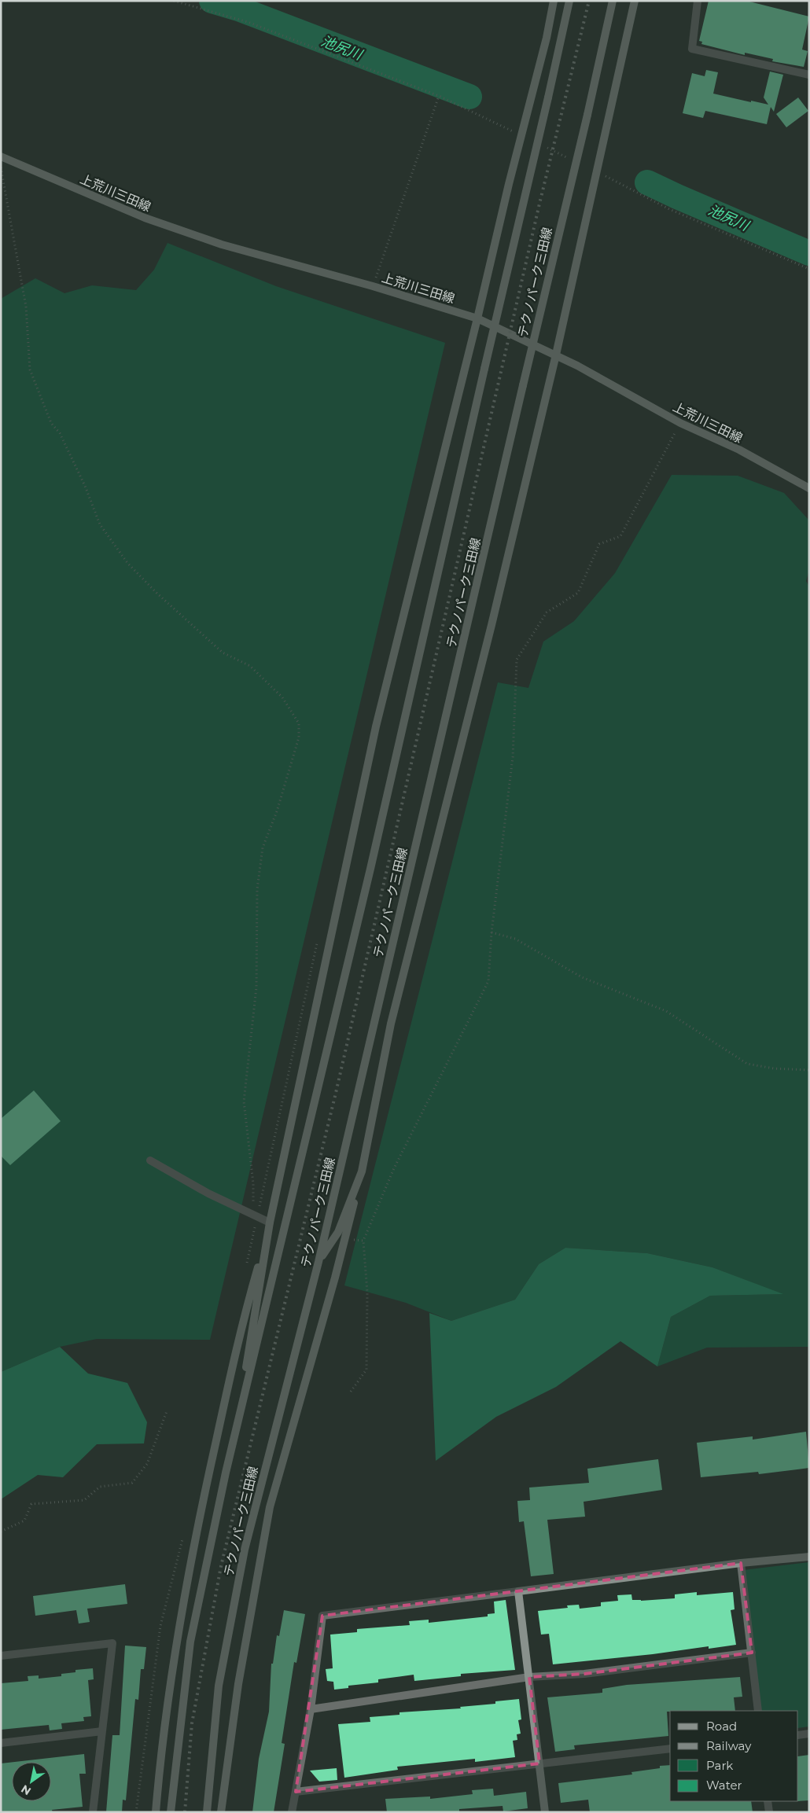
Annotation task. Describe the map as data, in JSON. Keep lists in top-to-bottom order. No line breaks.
{"streets":{"main road":["上荒川三田線","テクノパーク三田線"]},"water":["池尻川"],"legend":["Road","Railway","Park","Water"],"north":"bottom left"}
